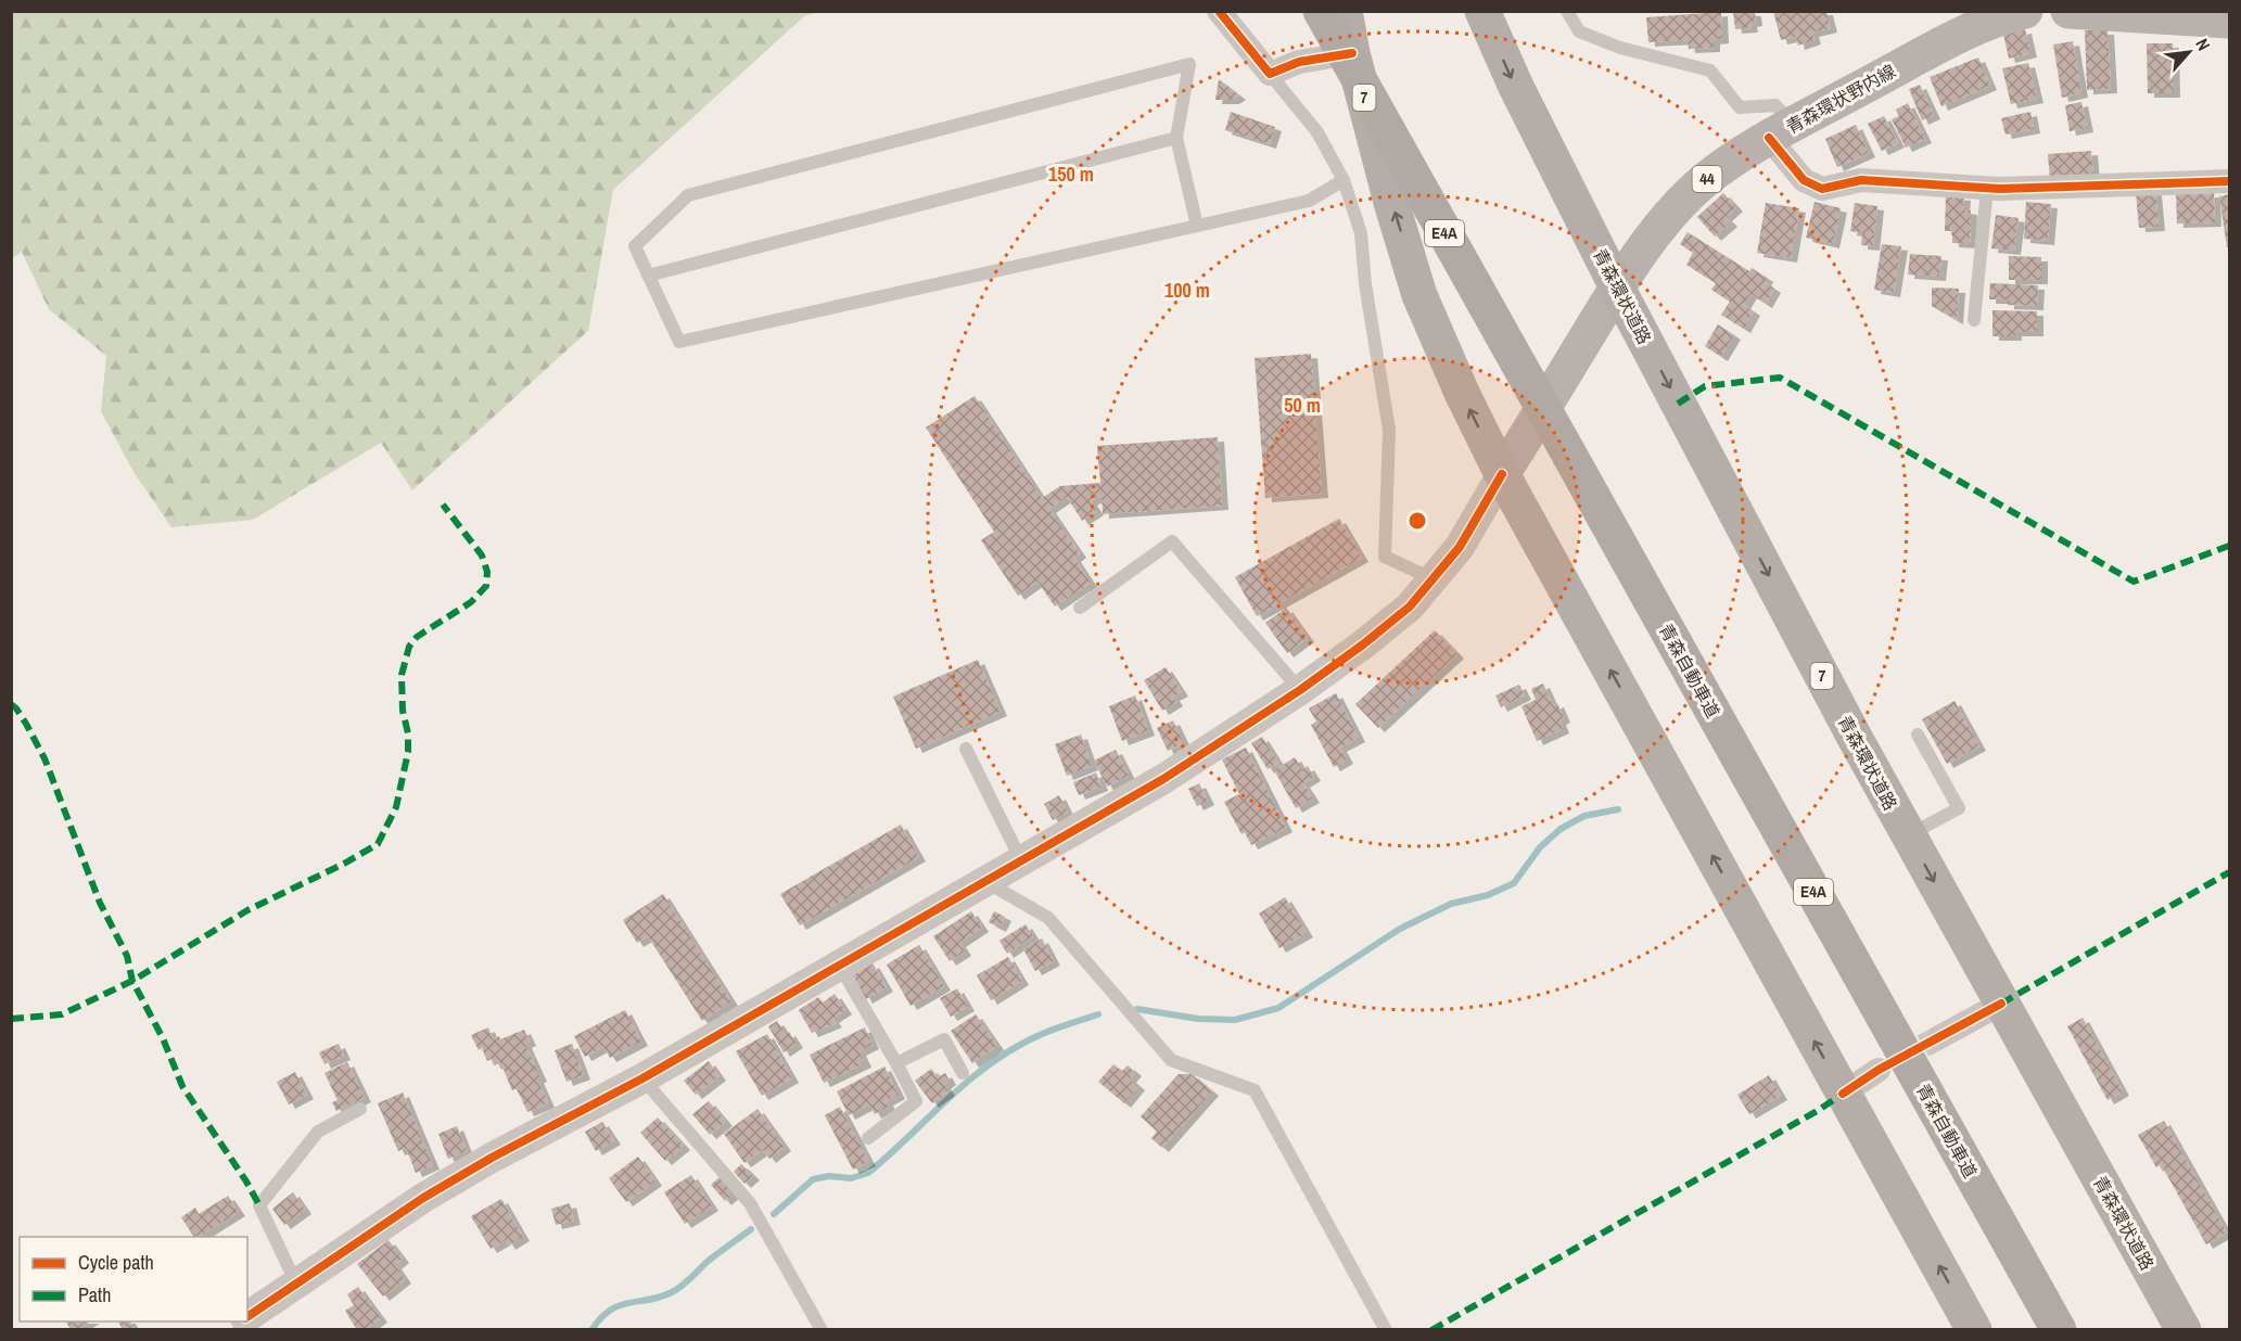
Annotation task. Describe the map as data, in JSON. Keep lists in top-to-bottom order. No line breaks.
{"streets":{"highway":["7","E4A","青森環状道路","青森自動車道"],"main road":["青森環状野内線","44"]},"crossings":[["7","青森環状野内線"],["青森環状野内線","青森環状道路"]],"legend":["Cycle path","Path"],"north":"top right","rings":["150 m","100 m","50 m"]}
